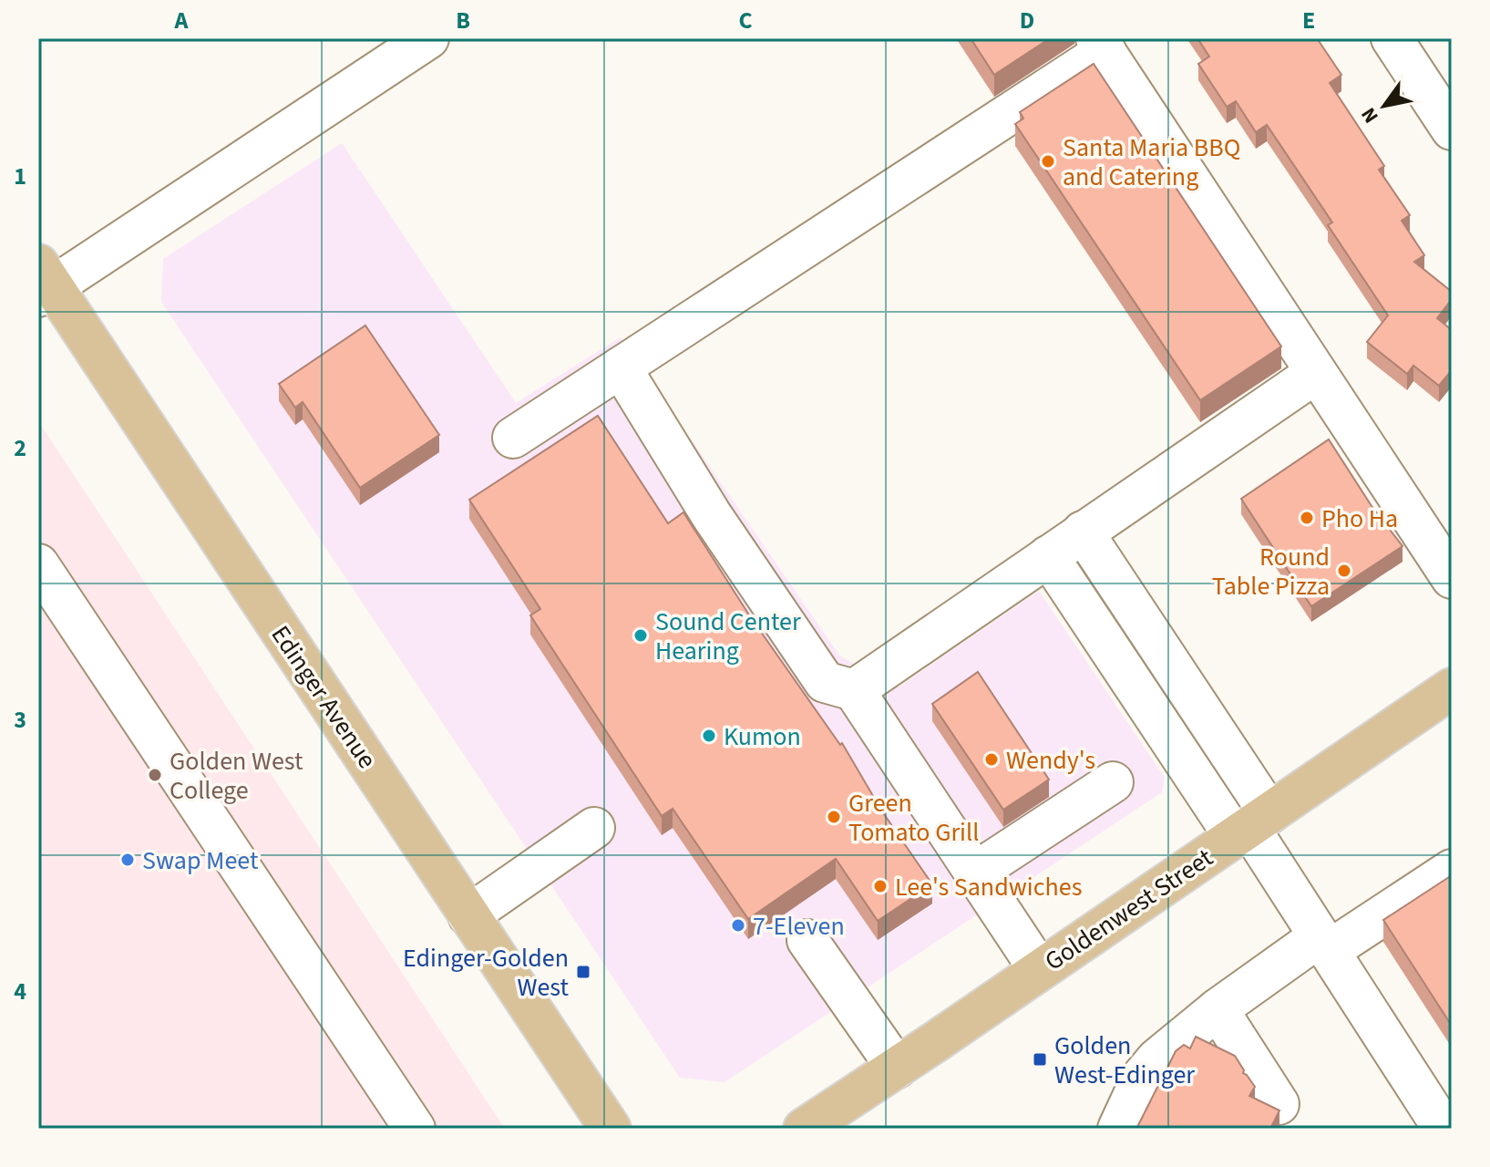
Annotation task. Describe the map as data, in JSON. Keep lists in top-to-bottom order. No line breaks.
{"streets":{"main road":["Edinger Avenue","Goldenwest Street"]},"places":{"other":["Santa Maria BBQ and Catering","Pho Ha","Round Table Pizza","Sound Center Hearing","Kumon","Wendy's","Golden West College","Green Tomato Grill","Swap Meet","Lee's Sandwiches","7-Eleven"],"transit":["Edinger-Golden West","Golden West-Edinger"]},"north":"bottom left","grid":{"columns":["A","B","C","D","E"],"rows":["1","2","3","4"]}}
